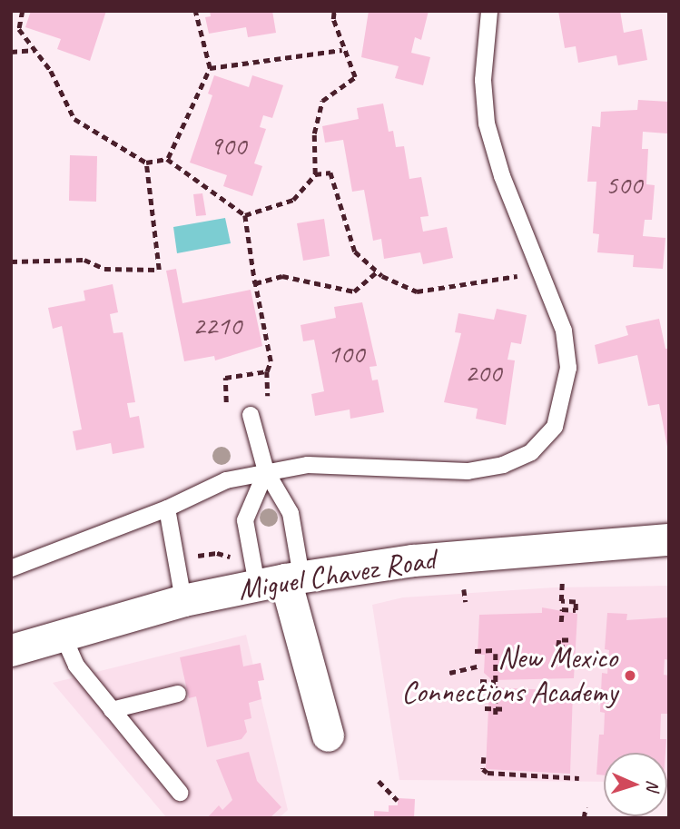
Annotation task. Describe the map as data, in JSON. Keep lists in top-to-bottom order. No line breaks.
{"streets":{"street":["Miguel Chavez Road"]},"places":["New Mexico Connections Academy"],"house_numbers":["900","500","2210","100","200"],"north":"right"}
